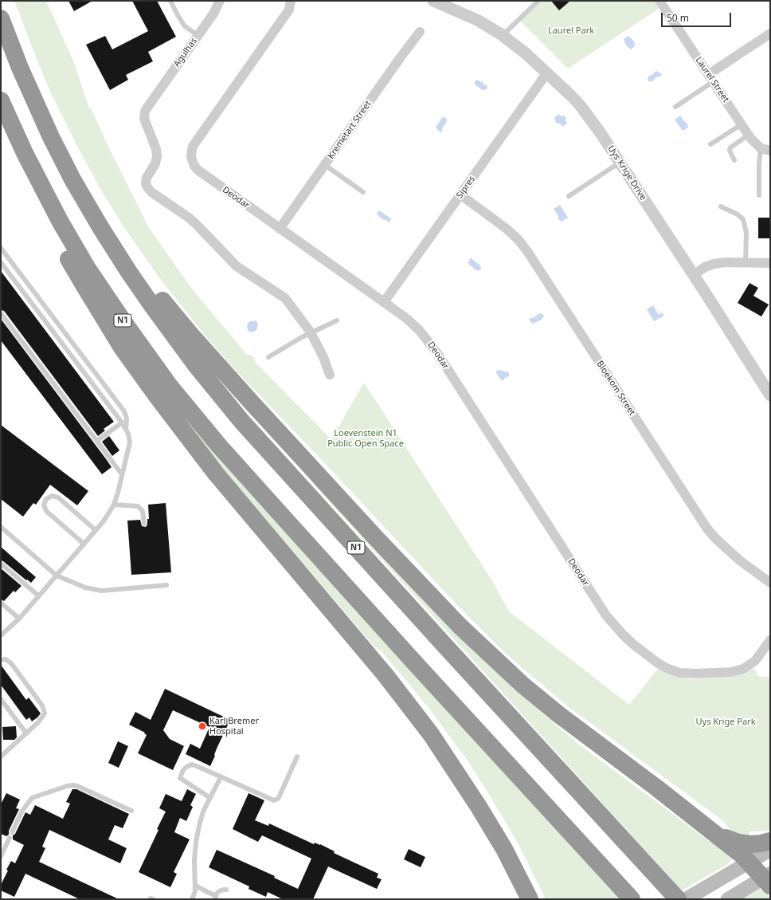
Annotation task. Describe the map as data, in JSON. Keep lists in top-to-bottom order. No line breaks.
{"streets":{"highway":["N1"],"street":["Agulhas","Laurel Street","Kremetart Street","Uys Krige Drive","Sipres","Deodar","Bloekom Street"]},"crossings":[["Kremetart Street","Deodar"],["Uys Krige Drive","Sipres"],["Sipres","Deodar"],["Sipres","Bloekom Street"]],"parks":["Laurel Park","Loevenstein N1 Public Open Space","Uys Krige Park"],"places":["Karl Bremer Hospital"],"scale_bar":"50 m"}
